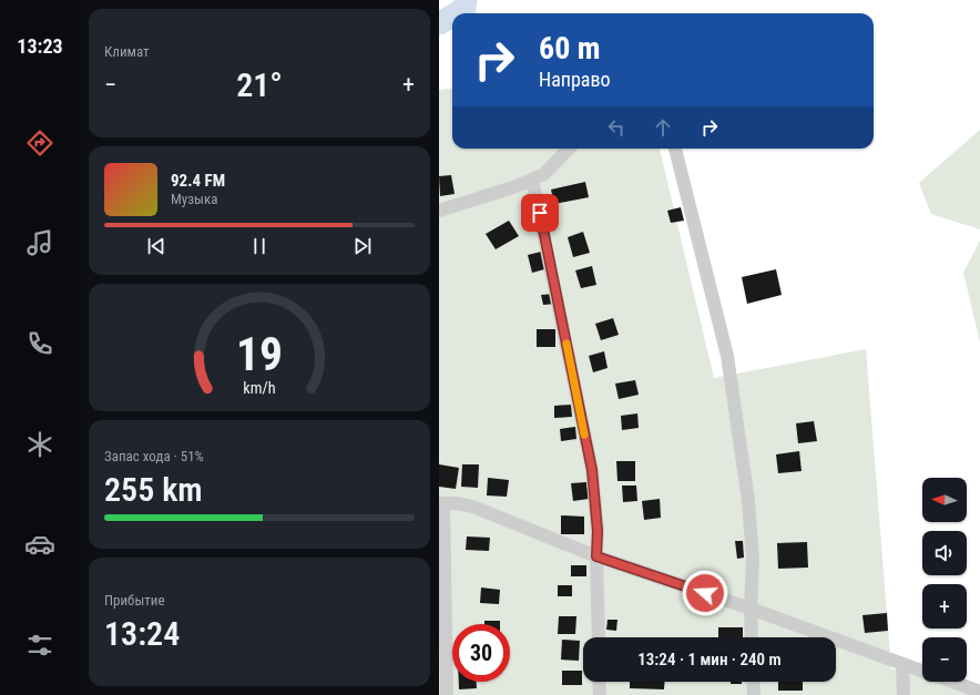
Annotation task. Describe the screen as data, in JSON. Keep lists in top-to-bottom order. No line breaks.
{"north":"left","page":{"tabs":"13:23","tile":["Климат",["Запас хода · 51%","255 km"],["Прибытие","13:24"]],"turn":["60 m","Направо"],"heat":["−","21°","+"],"song":["92.4 FM","Музыка"],"map_buttons":["+","−"],"limit":"30","trip":"13:24 · 1 мин · 240 m","gauge":["19","km/h"]}}
